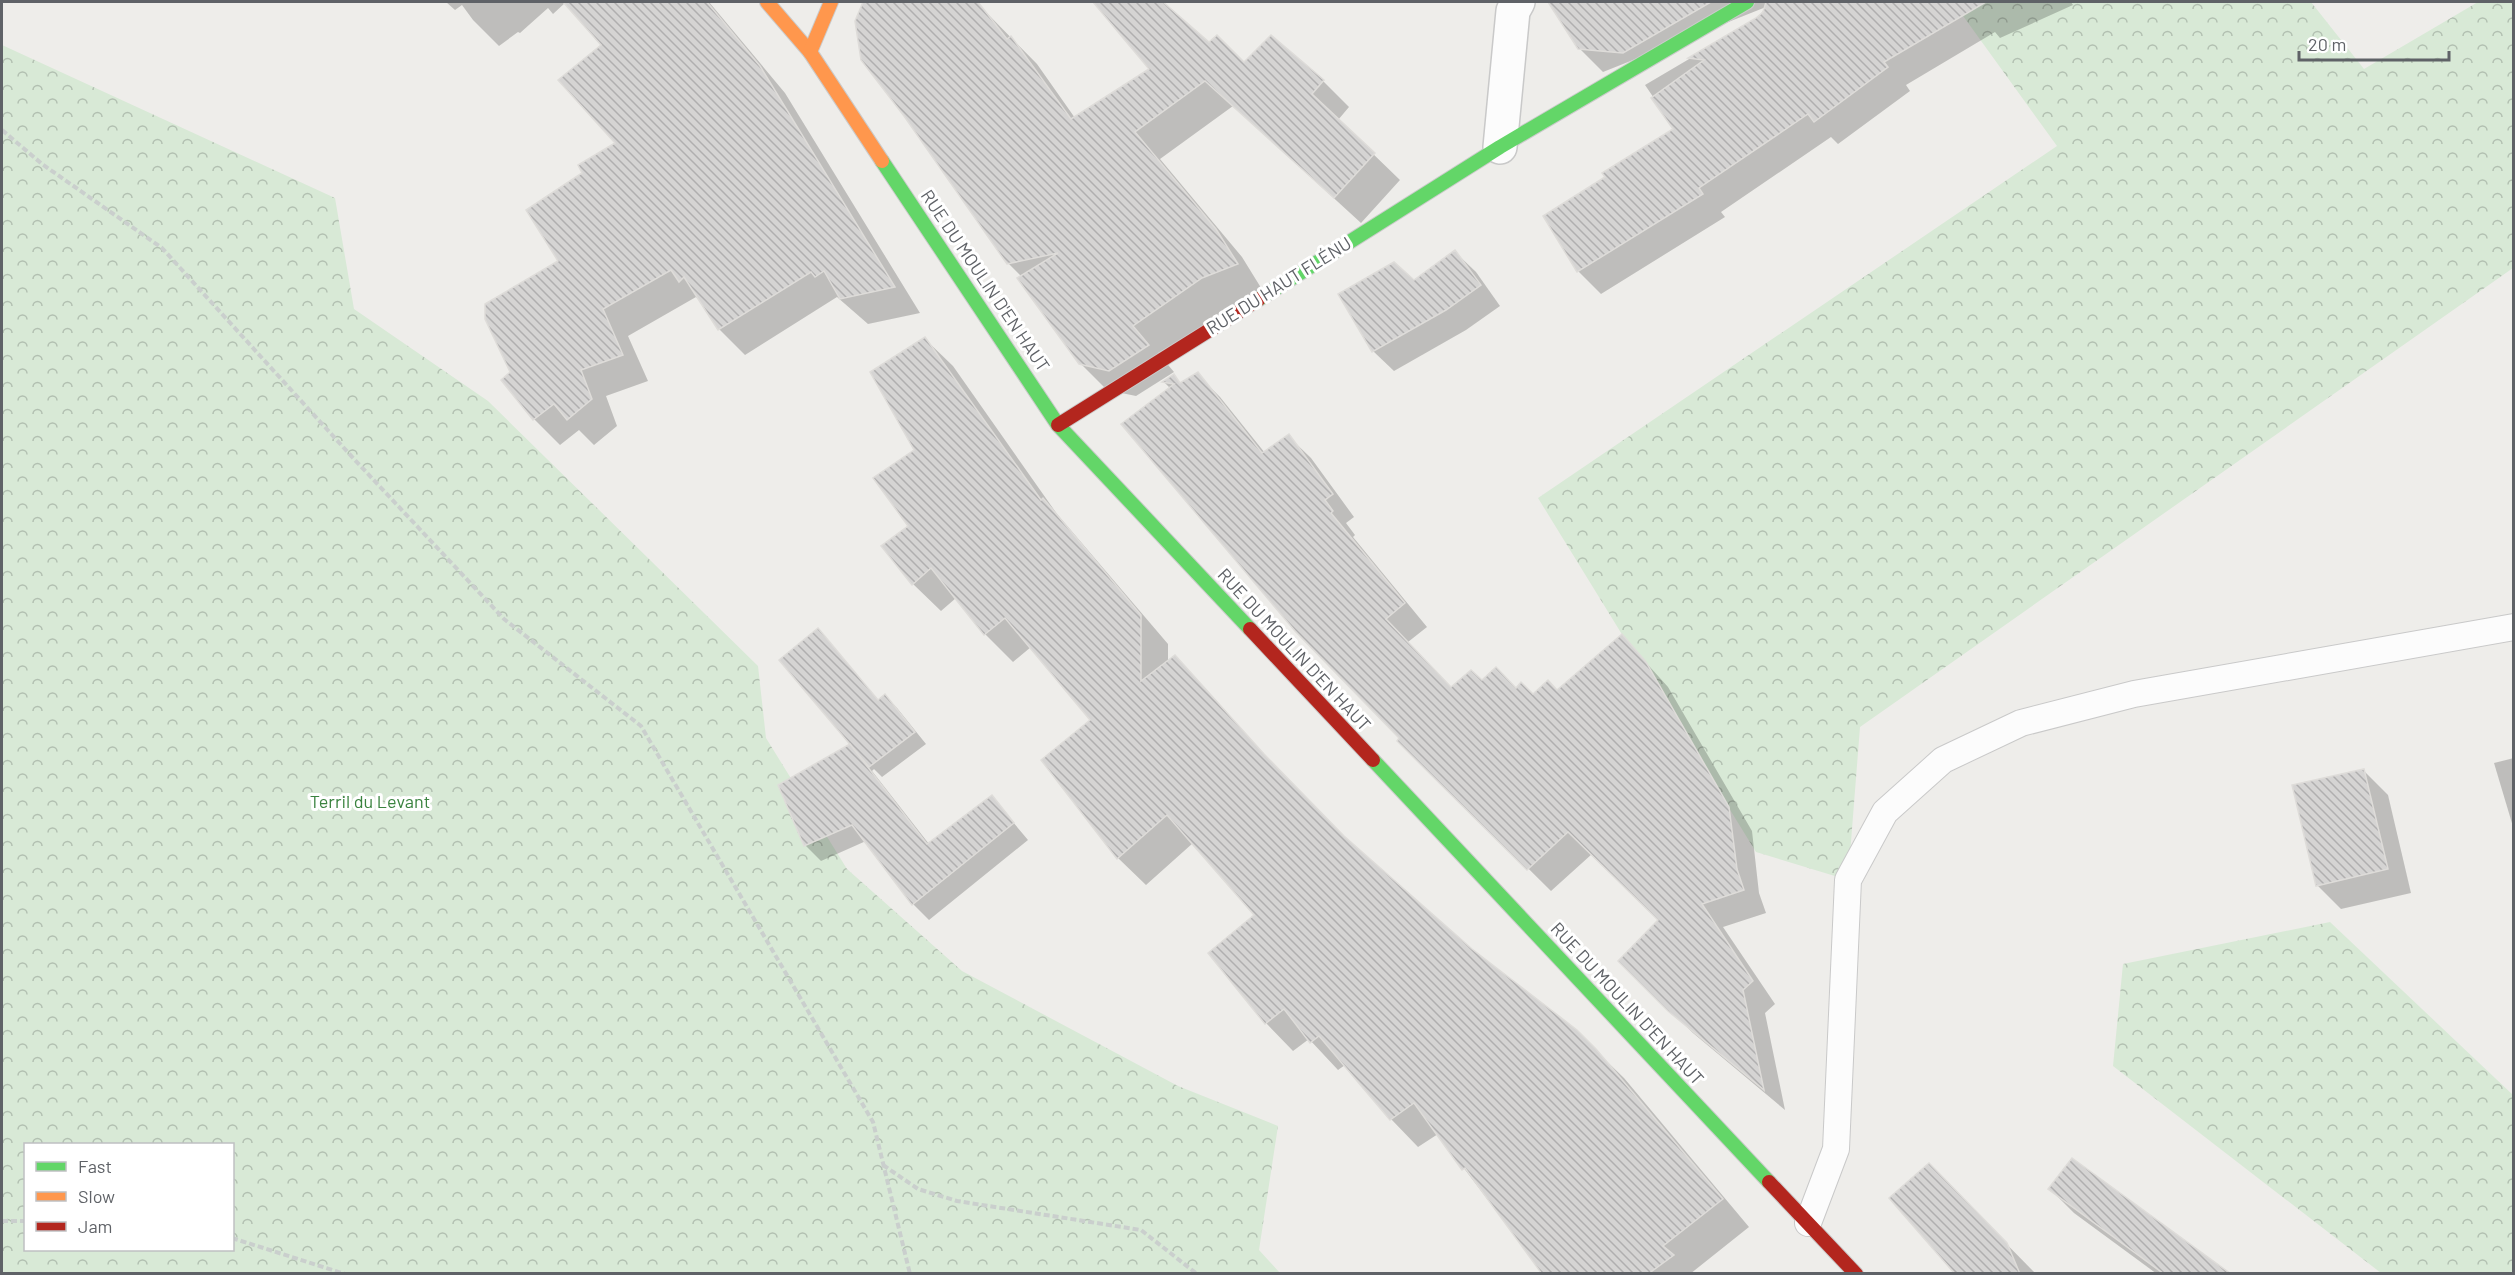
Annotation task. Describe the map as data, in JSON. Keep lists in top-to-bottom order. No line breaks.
{"streets":{"street":["RUE DU MOULIN D'EN HAUT","RUE DU HAUT FLÉNU"]},"crossings":[["RUE DU MOULIN D'EN HAUT","RUE DU HAUT FLÉNU"]],"parks":["Terril du Levant"],"legend":["Fast","Slow","Jam"],"scale_bar":"20 m"}
